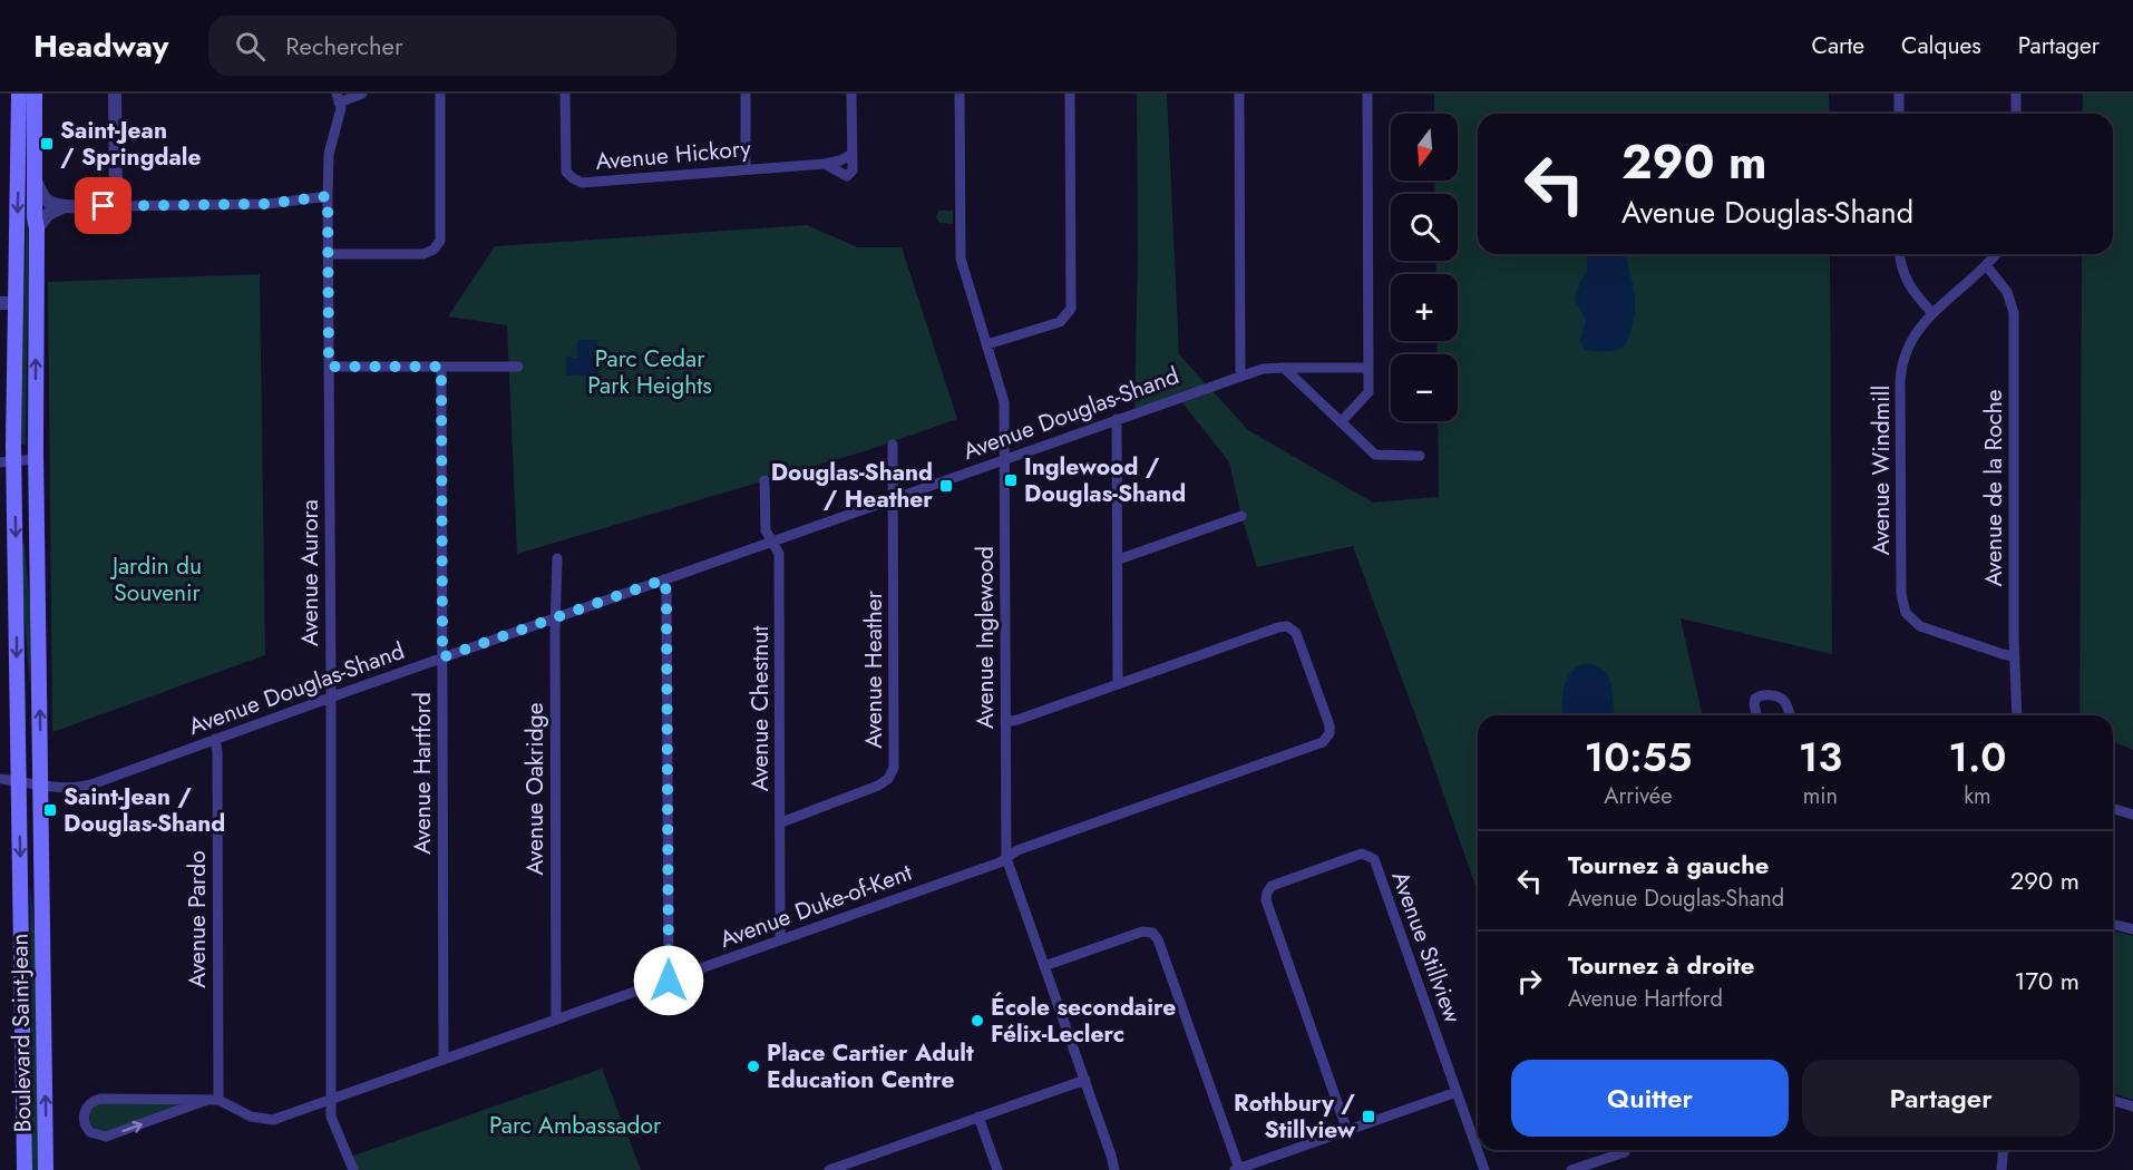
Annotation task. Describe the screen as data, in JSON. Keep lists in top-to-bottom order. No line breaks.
{"streets":{"main road":["Boulevard Saint-Jean"],"street":["Avenue Hickory","Avenue Douglas-Shand","Avenue Windmill","Avenue de la Roche","Avenue Aurora","Avenue Inglewood","Avenue Heather","Avenue Chestnut","Avenue Hartford","Avenue Oakridge","Avenue Duke-of-Kent","Avenue Pardo","Avenue Stillview"]},"crossings":[["Avenue Douglas-Shand","Avenue Aurora"],["Avenue Douglas-Shand","Avenue Inglewood"],["Avenue Douglas-Shand","Avenue Heather"],["Avenue Douglas-Shand","Avenue Chestnut"],["Avenue Douglas-Shand","Avenue Hartford"],["Avenue Douglas-Shand","Avenue Oakridge"],["Avenue Douglas-Shand","Avenue Pardo"],["Avenue Douglas-Shand","Boulevard Saint-Jean"],["Avenue Windmill","Avenue de la Roche"],["Avenue Aurora","Avenue Duke-of-Kent"],["Avenue Inglewood","Avenue Duke-of-Kent"],["Avenue Heather","Avenue Chestnut"],["Avenue Chestnut","Avenue Duke-of-Kent"],["Avenue Hartford","Avenue Duke-of-Kent"],["Avenue Oakridge","Avenue Duke-of-Kent"],["Avenue Duke-of-Kent","Avenue Pardo"]],"parks":["Parc Cedar Park Heights","Jardin du Souvenir","Parc Ambassador"],"places":{"transit":["Saint-Jean / Springdale","Inglewood / Douglas-Shand","Douglas-Shand / Heather","Saint-Jean / Douglas-Shand","Rothbury / Stillview"],"other":["École secondaire Félix-Leclerc","Place Cartier Adult Education Centre"]},"north":"bottom","page":{"header":"Headway","search":"Rechercher","nav":["Carte","Calques","Partager"],"map_buttons":["+","−"],"turn":["290 m","Avenue Douglas-Shand"],"eta":["10:55","Arrivée","13","min","1.0","km"],"list":[{"name":"Tournez à gauche","note":"Avenue Douglas-Shand","value":"290 m"},{"name":"Tournez à droite","note":"Avenue Hartford","value":"170 m"}],"buttons":["Quitter","Partager"]}}
